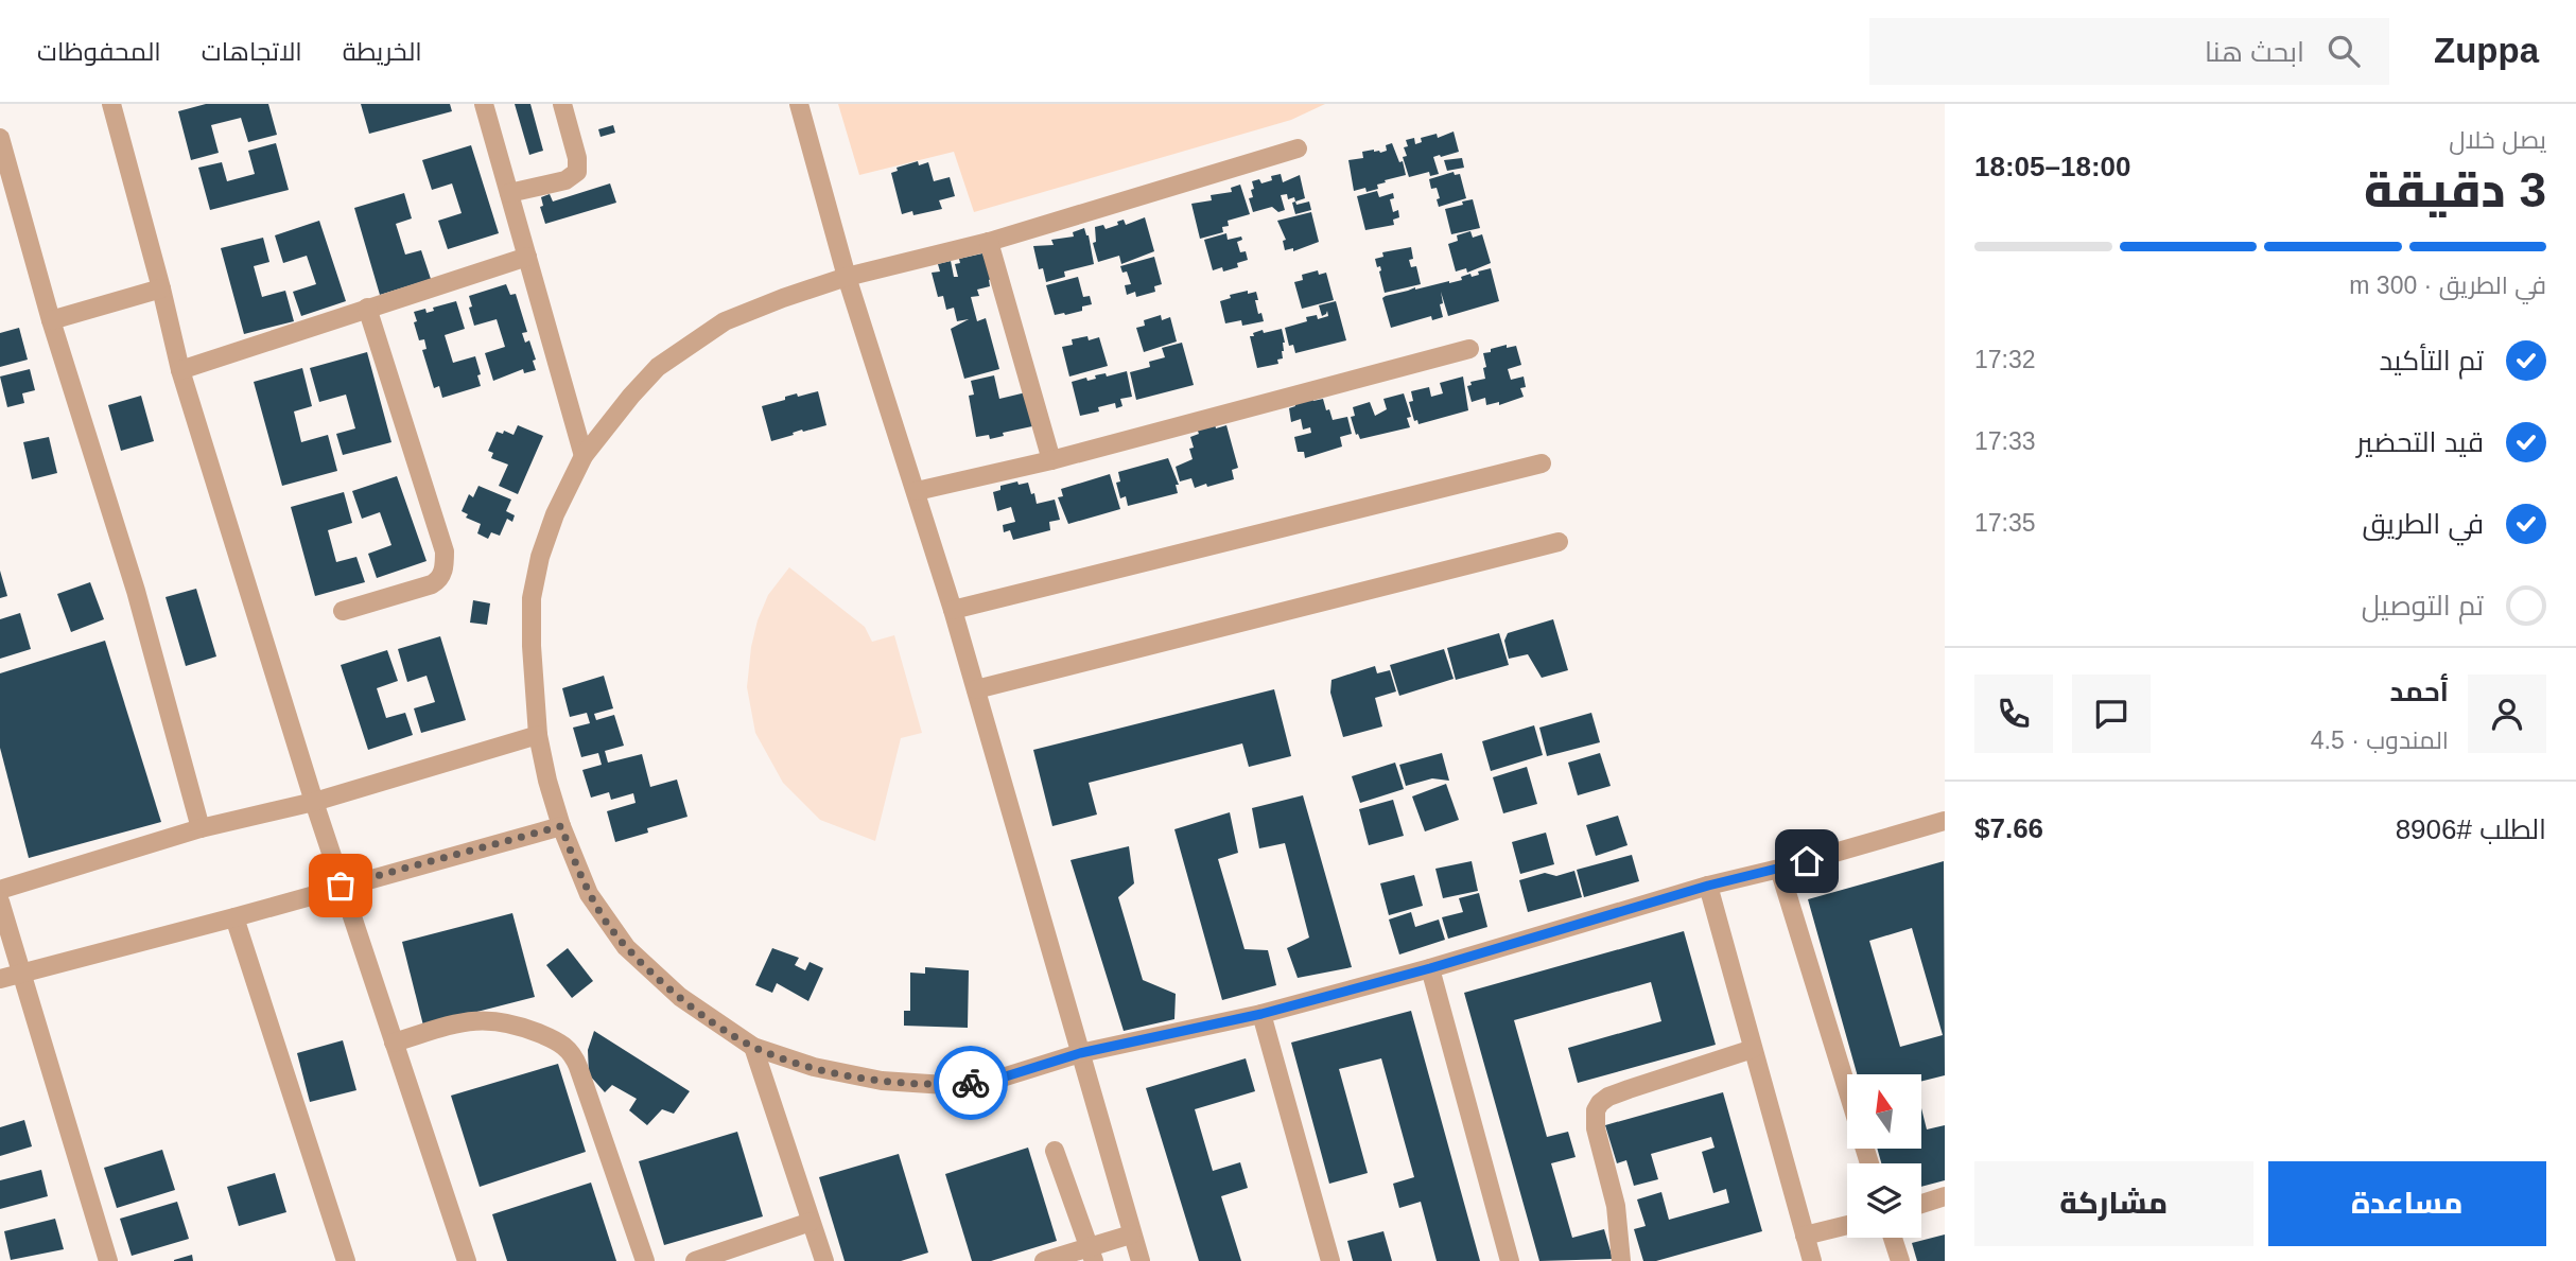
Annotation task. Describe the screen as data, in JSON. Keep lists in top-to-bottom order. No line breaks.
{"north":"top","page":{"header":"Zuppa","search":"ابحث هنا","nav":["الخريطة","الاتجاهات","المحفوظات"],"heading":["3 دقيقة","يصل خلال","18:00–18:05"],"panel":["أحمد","المندوب · 4.5","الطلب #8906","$7.66"],"bar":"في الطريق · 300 m","list":[["تم التأكيد","17:32"],["قيد التحضير","17:33"],["في الطريق","17:35"],"تم التوصيل"],"buttons":["مساعدة","مشاركة"]}}
